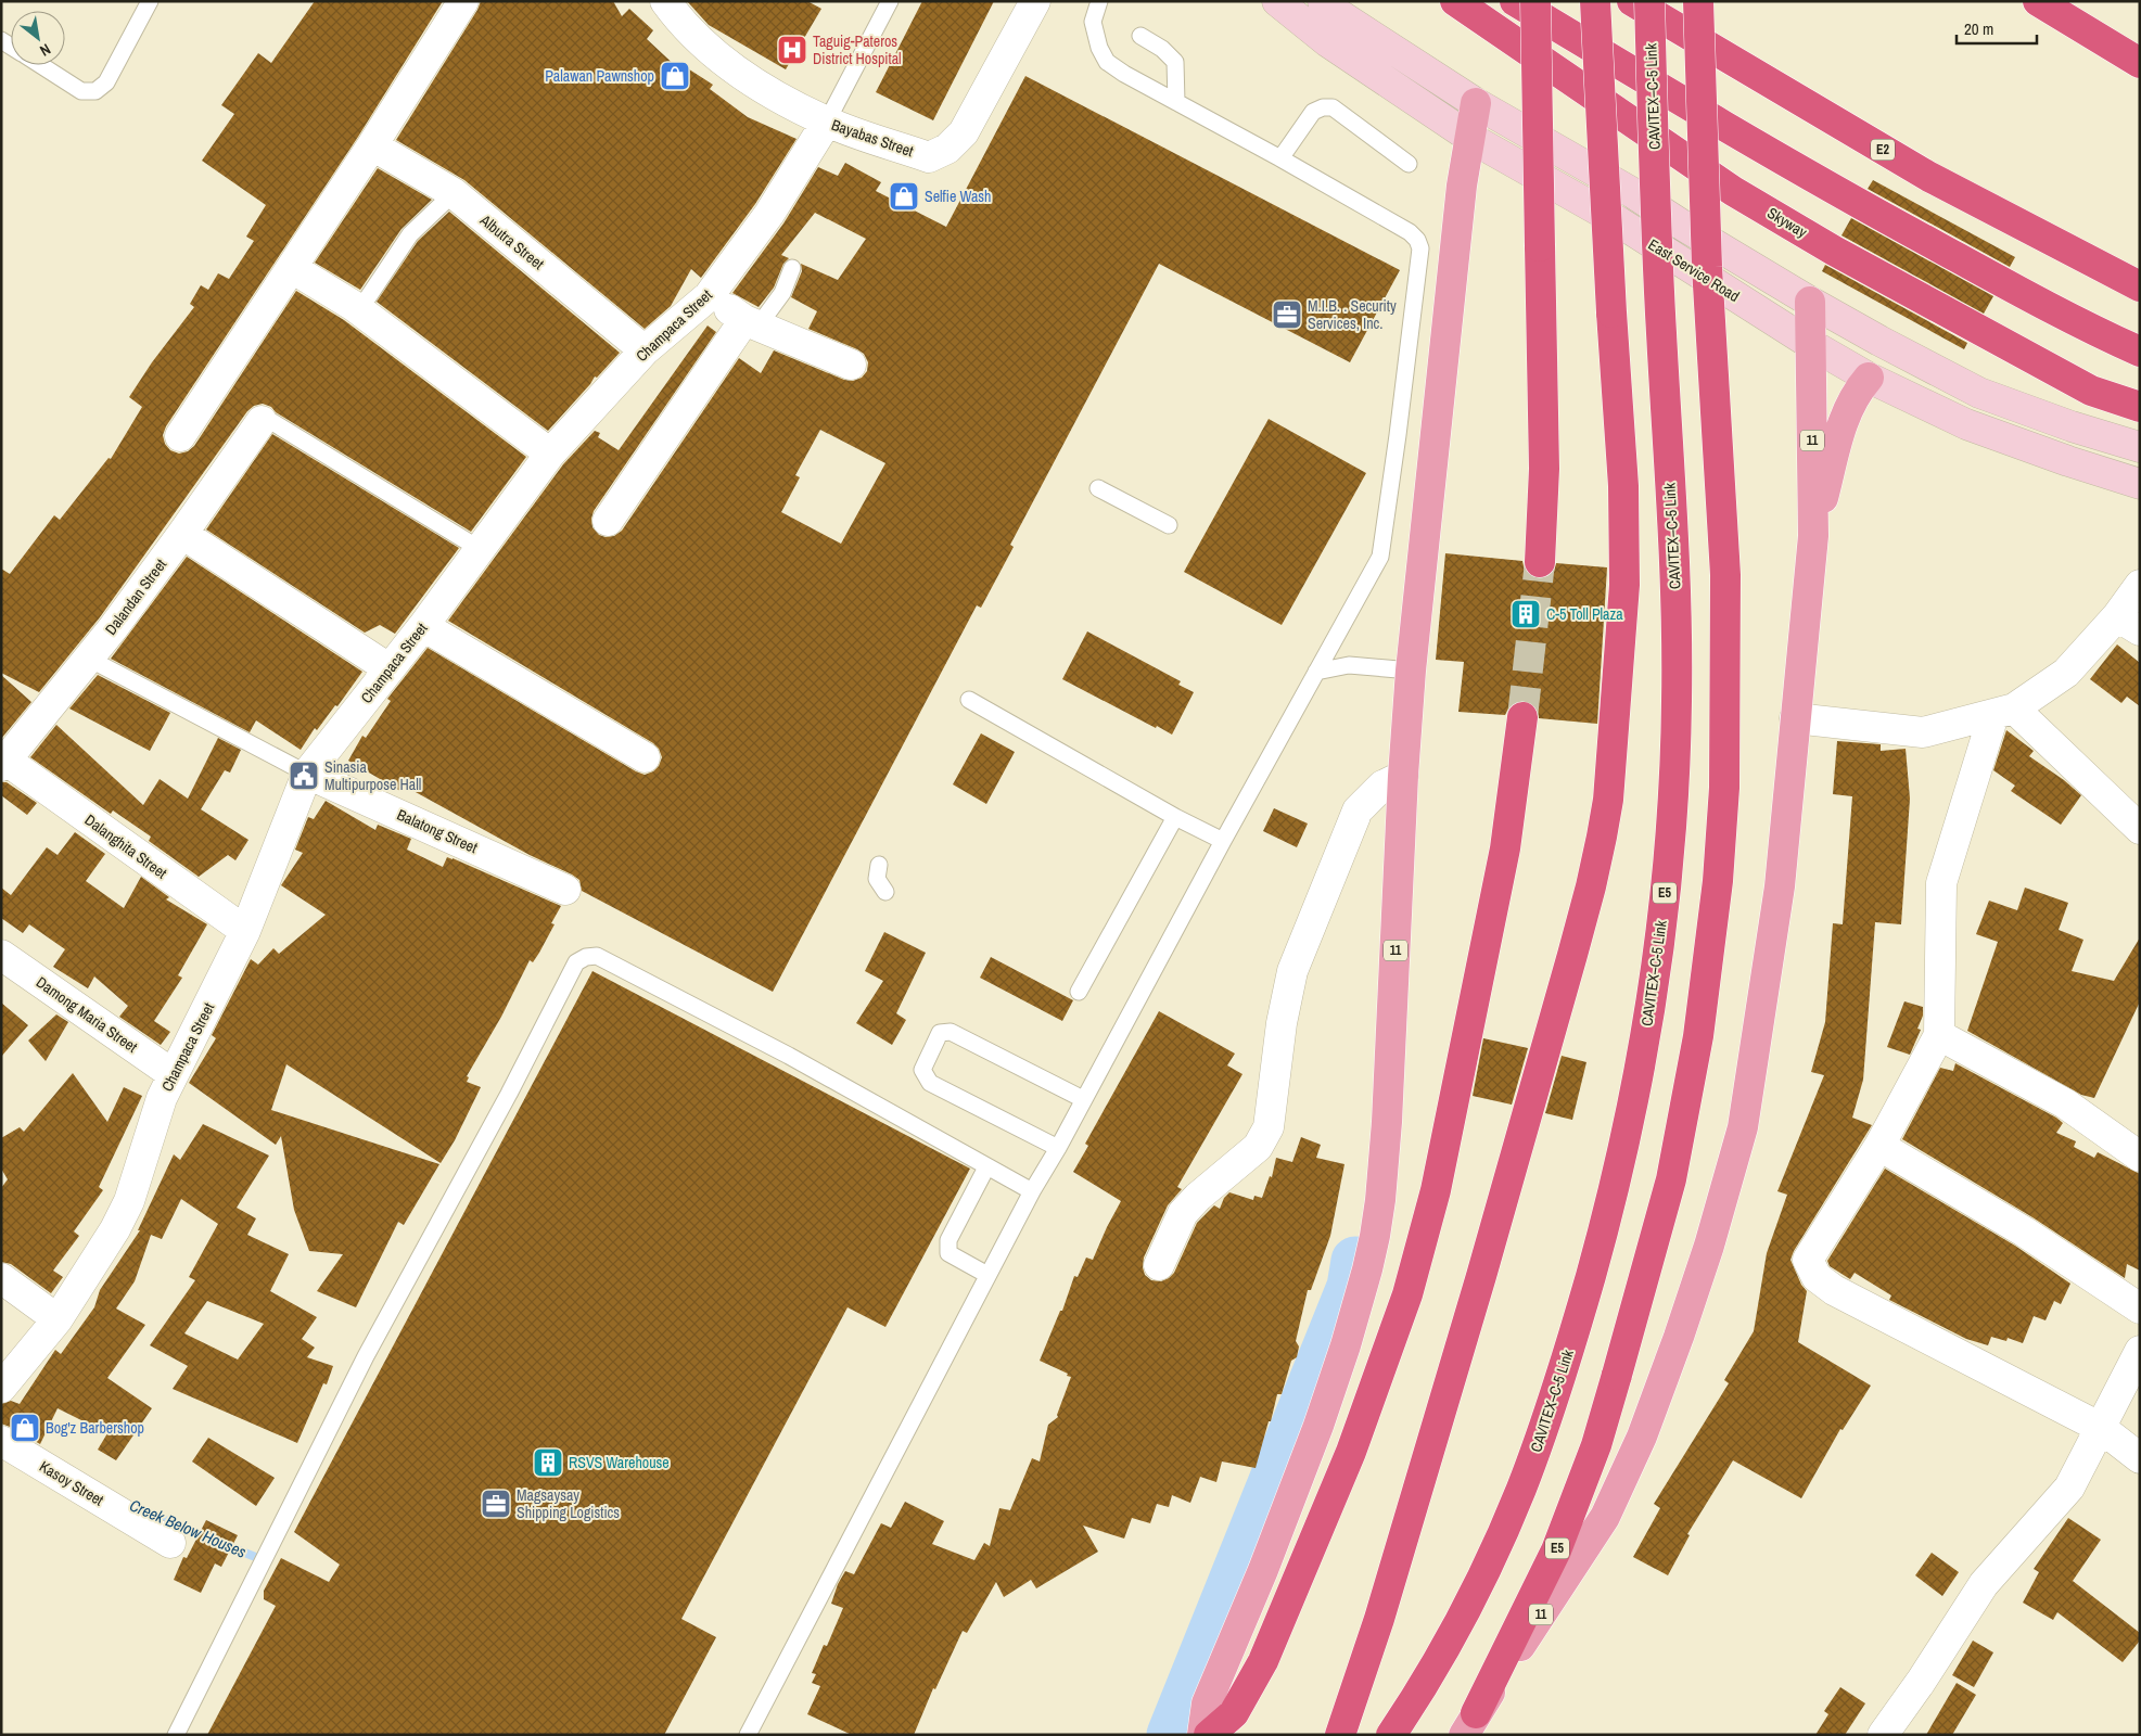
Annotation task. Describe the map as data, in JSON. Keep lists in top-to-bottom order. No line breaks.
{"streets":{"highway":["CAVITEX–C-5 Link","E2","Skyway","E5"],"main road":["East Service Road","11"],"street":["Bayabas Street","Albutra Street","Champaca Street","Dalandan Street","Balatong Street","Dalanghita Street","Damong Maria Street","Kasoy Street"]},"crossings":[["Bayabas Street","Champaca Street"],["Albutra Street","Champaca Street"],["East Service Road","11"],["Champaca Street","Balatong Street"],["Champaca Street","Dalanghita Street"],["Champaca Street","Damong Maria Street"],["11","E5"],["Dalandan Street","Dalanghita Street"]],"water":["Creek Below Houses"],"places":{"hospital":["Taguig-Pateros District Hospital"],"shop":["Palawan Pawnshop","Selfie Wash","Bog'z Barbershop"],"office":["M.I.B. . Security Services, Inc.","Magsaysay Shipping Logistics"],"building":["C-5 Toll Plaza","RSVS Warehouse"],"public building":["Sinasia Multipurpose Hall"]},"scale_bar":"20 m","north":"bottom right"}
